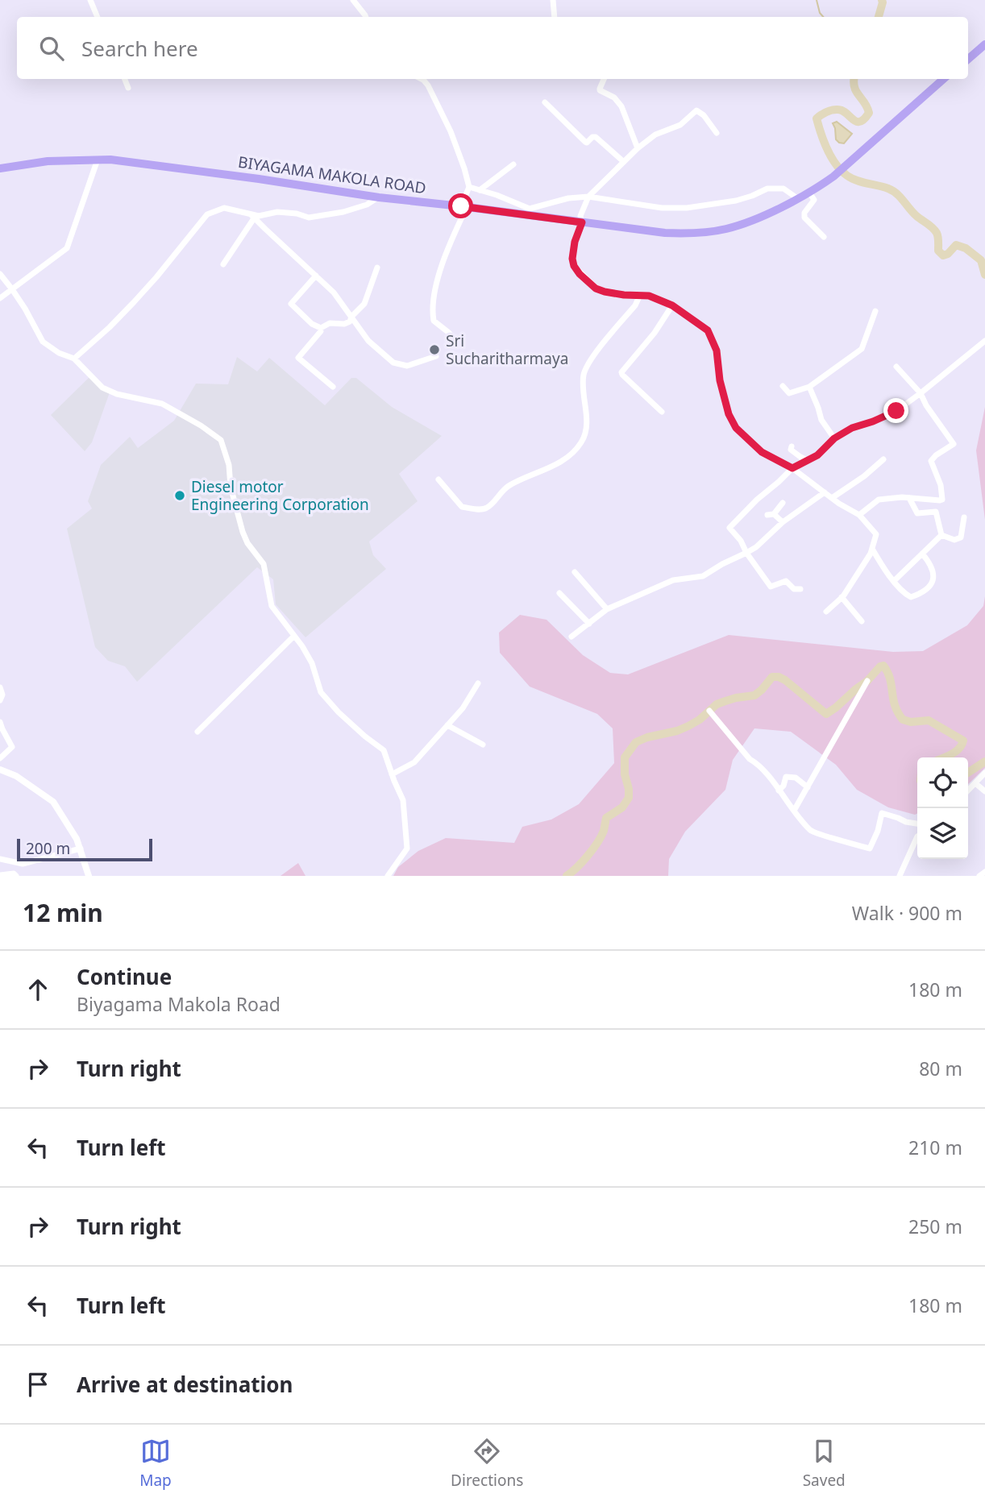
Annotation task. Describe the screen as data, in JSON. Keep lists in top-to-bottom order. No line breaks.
{"streets":{"main road":["BIYAGAMA MAKOLA ROAD"]},"places":["Sri Sucharitharmaya","Diesel motor Engineering Corporation"],"scale_bar":"200 m","page":{"search":"Search here","scale":"200 m","heading":["12 min","Walk · 900 m"],"list":[["Continue","Biyagama Makola Road","180 m"],["Turn right","80 m"],["Turn left","210 m"],["Turn right","250 m"],["Turn left","180 m"],"Arrive at destination"],"nav":["Map","Directions","Saved"]}}
